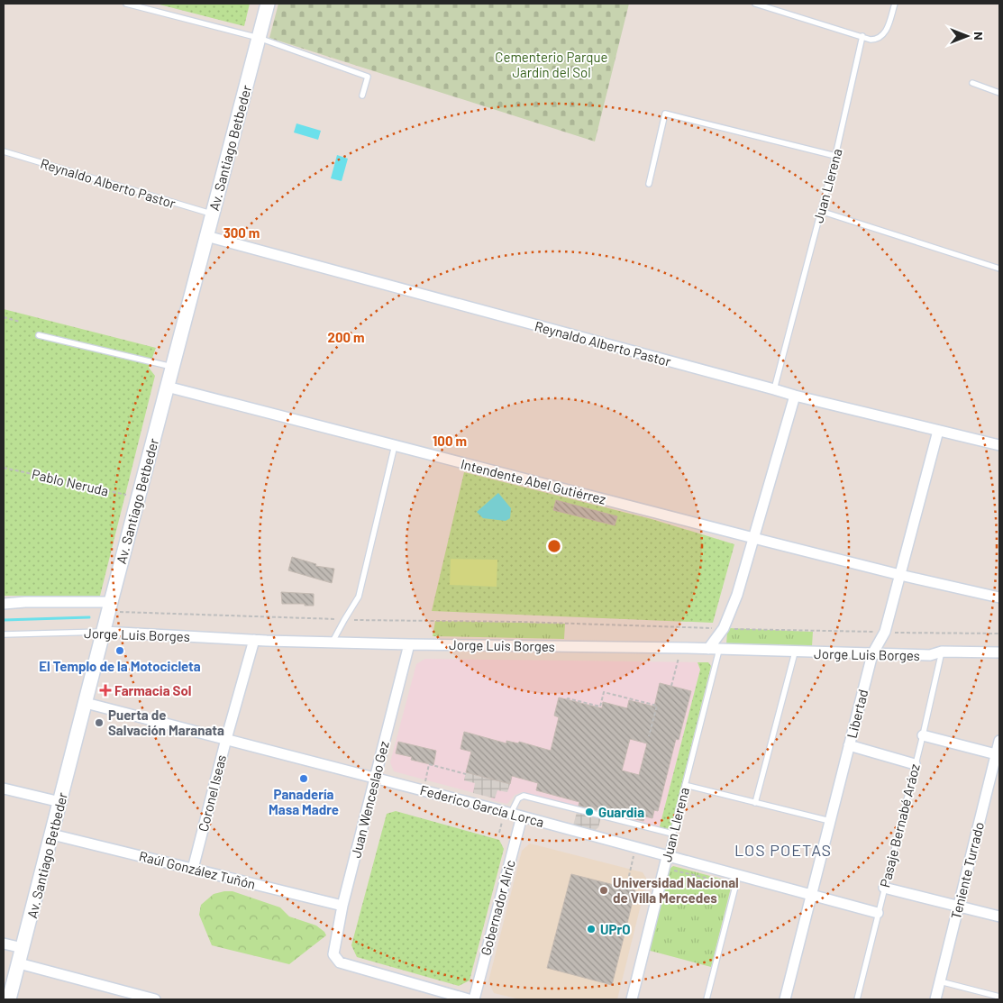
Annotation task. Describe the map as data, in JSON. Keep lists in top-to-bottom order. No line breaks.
{"streets":{"main road":["Av. Santiago Betbeder"],"street":["Reynaldo Alberto Pastor","Juan Llerena","Intendente Abel Gutiérrez","Jorge Luis Borges","Libertad","Coronel Iseas","Juan Wenceslao Gez","Federico García Lorca","Raúl González Tuñón","Teniente Turrado","Gobernador Alric"],"lane":["Pasaje Bernabé Aráoz"],"path":["Pablo Neruda"]},"crossings":[["Av. Santiago Betbeder","Reynaldo Alberto Pastor"],["Av. Santiago Betbeder","Intendente Abel Gutiérrez"],["Av. Santiago Betbeder","Pablo Neruda"],["Av. Santiago Betbeder","Jorge Luis Borges"],["Av. Santiago Betbeder","Federico García Lorca"],["Av. Santiago Betbeder","Raúl González Tuñón"],["Reynaldo Alberto Pastor","Juan Llerena"],["Reynaldo Alberto Pastor","Libertad"],["Juan Llerena","Jorge Luis Borges"],["Juan Llerena","Federico García Lorca"],["Intendente Abel Gutiérrez","Libertad"],["Jorge Luis Borges","Libertad"],["Jorge Luis Borges","Coronel Iseas"],["Jorge Luis Borges","Juan Wenceslao Gez"],["Jorge Luis Borges","Pasaje Bernabé Aráoz"],["Libertad","Federico García Lorca"],["Coronel Iseas","Federico García Lorca"],["Coronel Iseas","Raúl González Tuñón"],["Juan Wenceslao Gez","Federico García Lorca"],["Juan Wenceslao Gez","Raúl González Tuñón"],["Federico García Lorca","Pasaje Bernabé Aráoz"],["Federico García Lorca","Gobernador Alric"]],"districts":["LOS POETAS"],"parks":["Cementerio Parque Jardín del Sol"],"places":{"other":["El Templo de la Motocicleta","Puerta de Salvación Maranata","Panadería Masa Madre","Guardia","Universidad Nacional de Villa Mercedes","UPrO"],"health":["Farmacia Sol"]},"north":"right","rings":["300 m","200 m","100 m"]}
